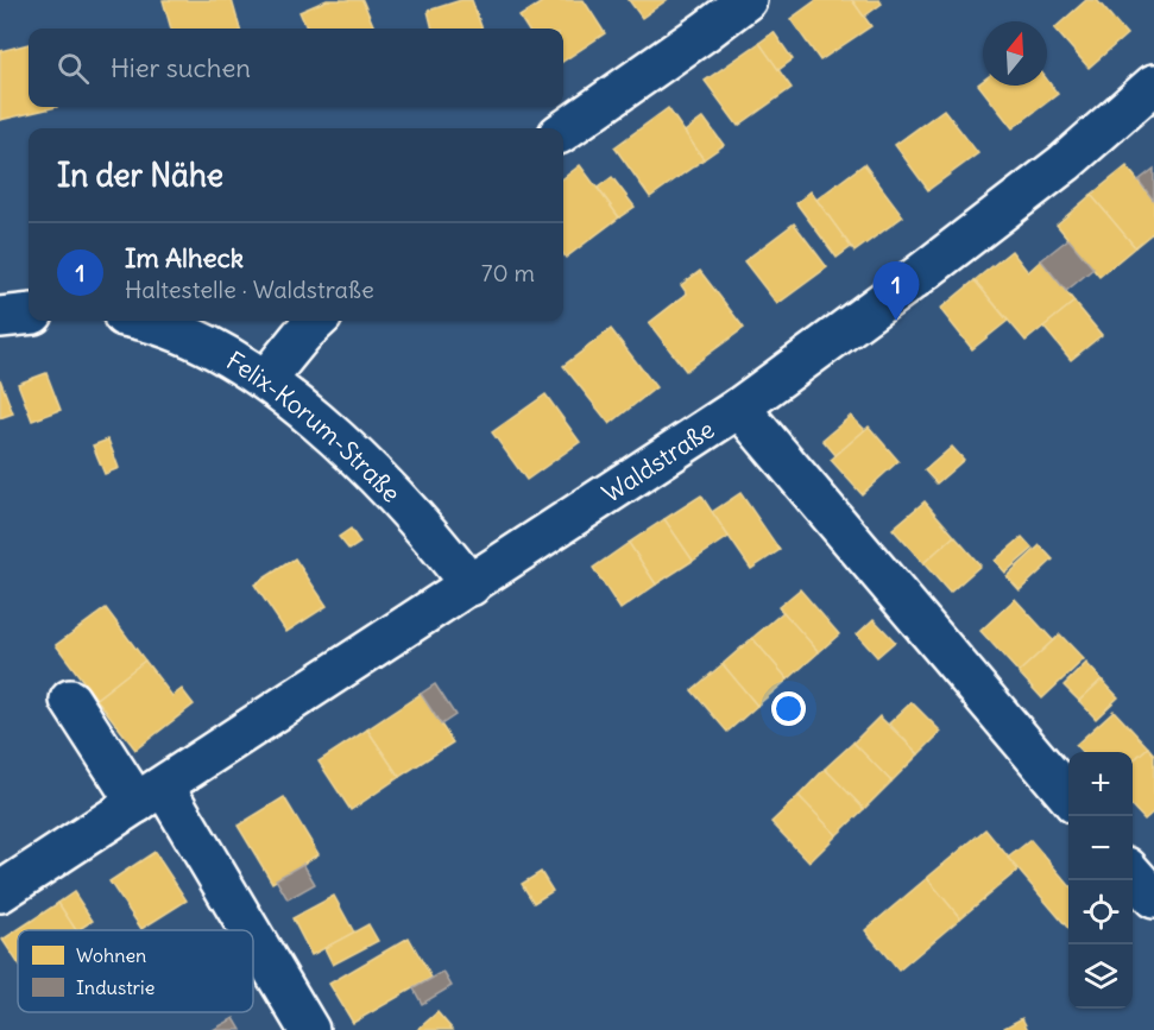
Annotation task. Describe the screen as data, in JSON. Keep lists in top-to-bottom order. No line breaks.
{"streets":{"street":["Felix-Korum-Straße","Waldstraße"]},"crossings":[["Felix-Korum-Straße","Waldstraße"]],"legend":["Wohnen","Industrie"],"north":"top","page":{"search":"Hier suchen","heading":"In der Nähe","list":[{"mark":"1","name":"Im Alheck","note":"Haltestelle · Waldstraße","value":"70 m"}],"pins":"1","map_buttons":["+","−"]}}
